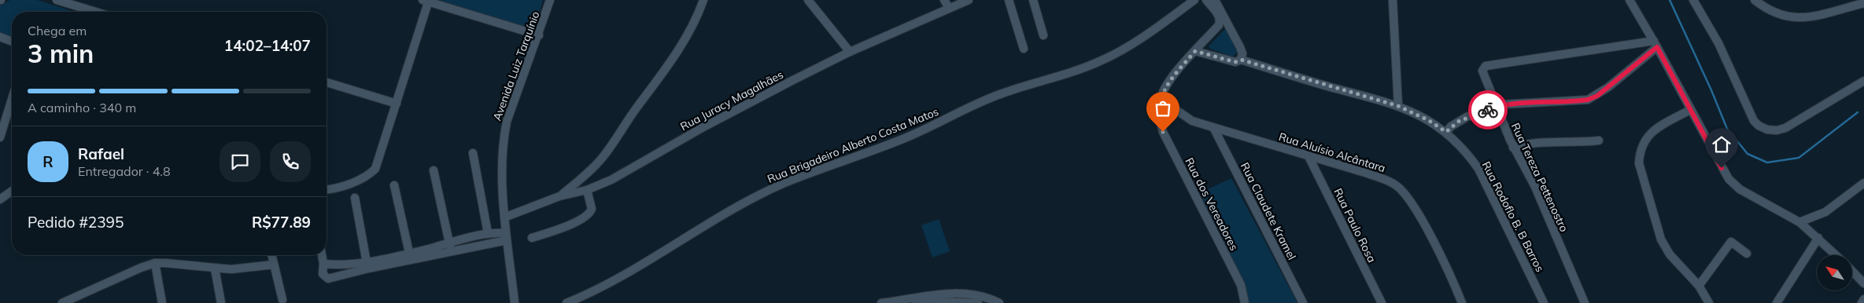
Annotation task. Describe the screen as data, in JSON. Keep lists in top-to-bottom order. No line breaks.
{"streets":{"street":["Avenida Luiz Tarquínio","Rua Juracy Magalhães","Rua Brigadeiro Alberto Costa Matos","Rua Aluísio Alcântara","Rua Tereza Pettenostro","Rua dos Vereadores","Rua Claudete Kramel","Rua Rodoflo B. B Barros","Rua Paulo Rosa"]},"crossings":[["Avenida Luiz Tarquínio","Rua Juracy Magalhães"],["Rua Aluísio Alcântara","Rua dos Vereadores"],["Rua Aluísio Alcântara","Rua Claudete Kramel"],["Rua Aluísio Alcântara","Rua Paulo Rosa"],["Rua dos Vereadores","Rua Rodoflo B. B Barros"]],"north":"top left","page":{"heading":["3 min","Chega em","14:02–14:07"],"panel":["Rafael","Entregador · 4.8","Pedido #2395","R$77.89"],"bar":"A caminho · 340 m","round":"R"}}
